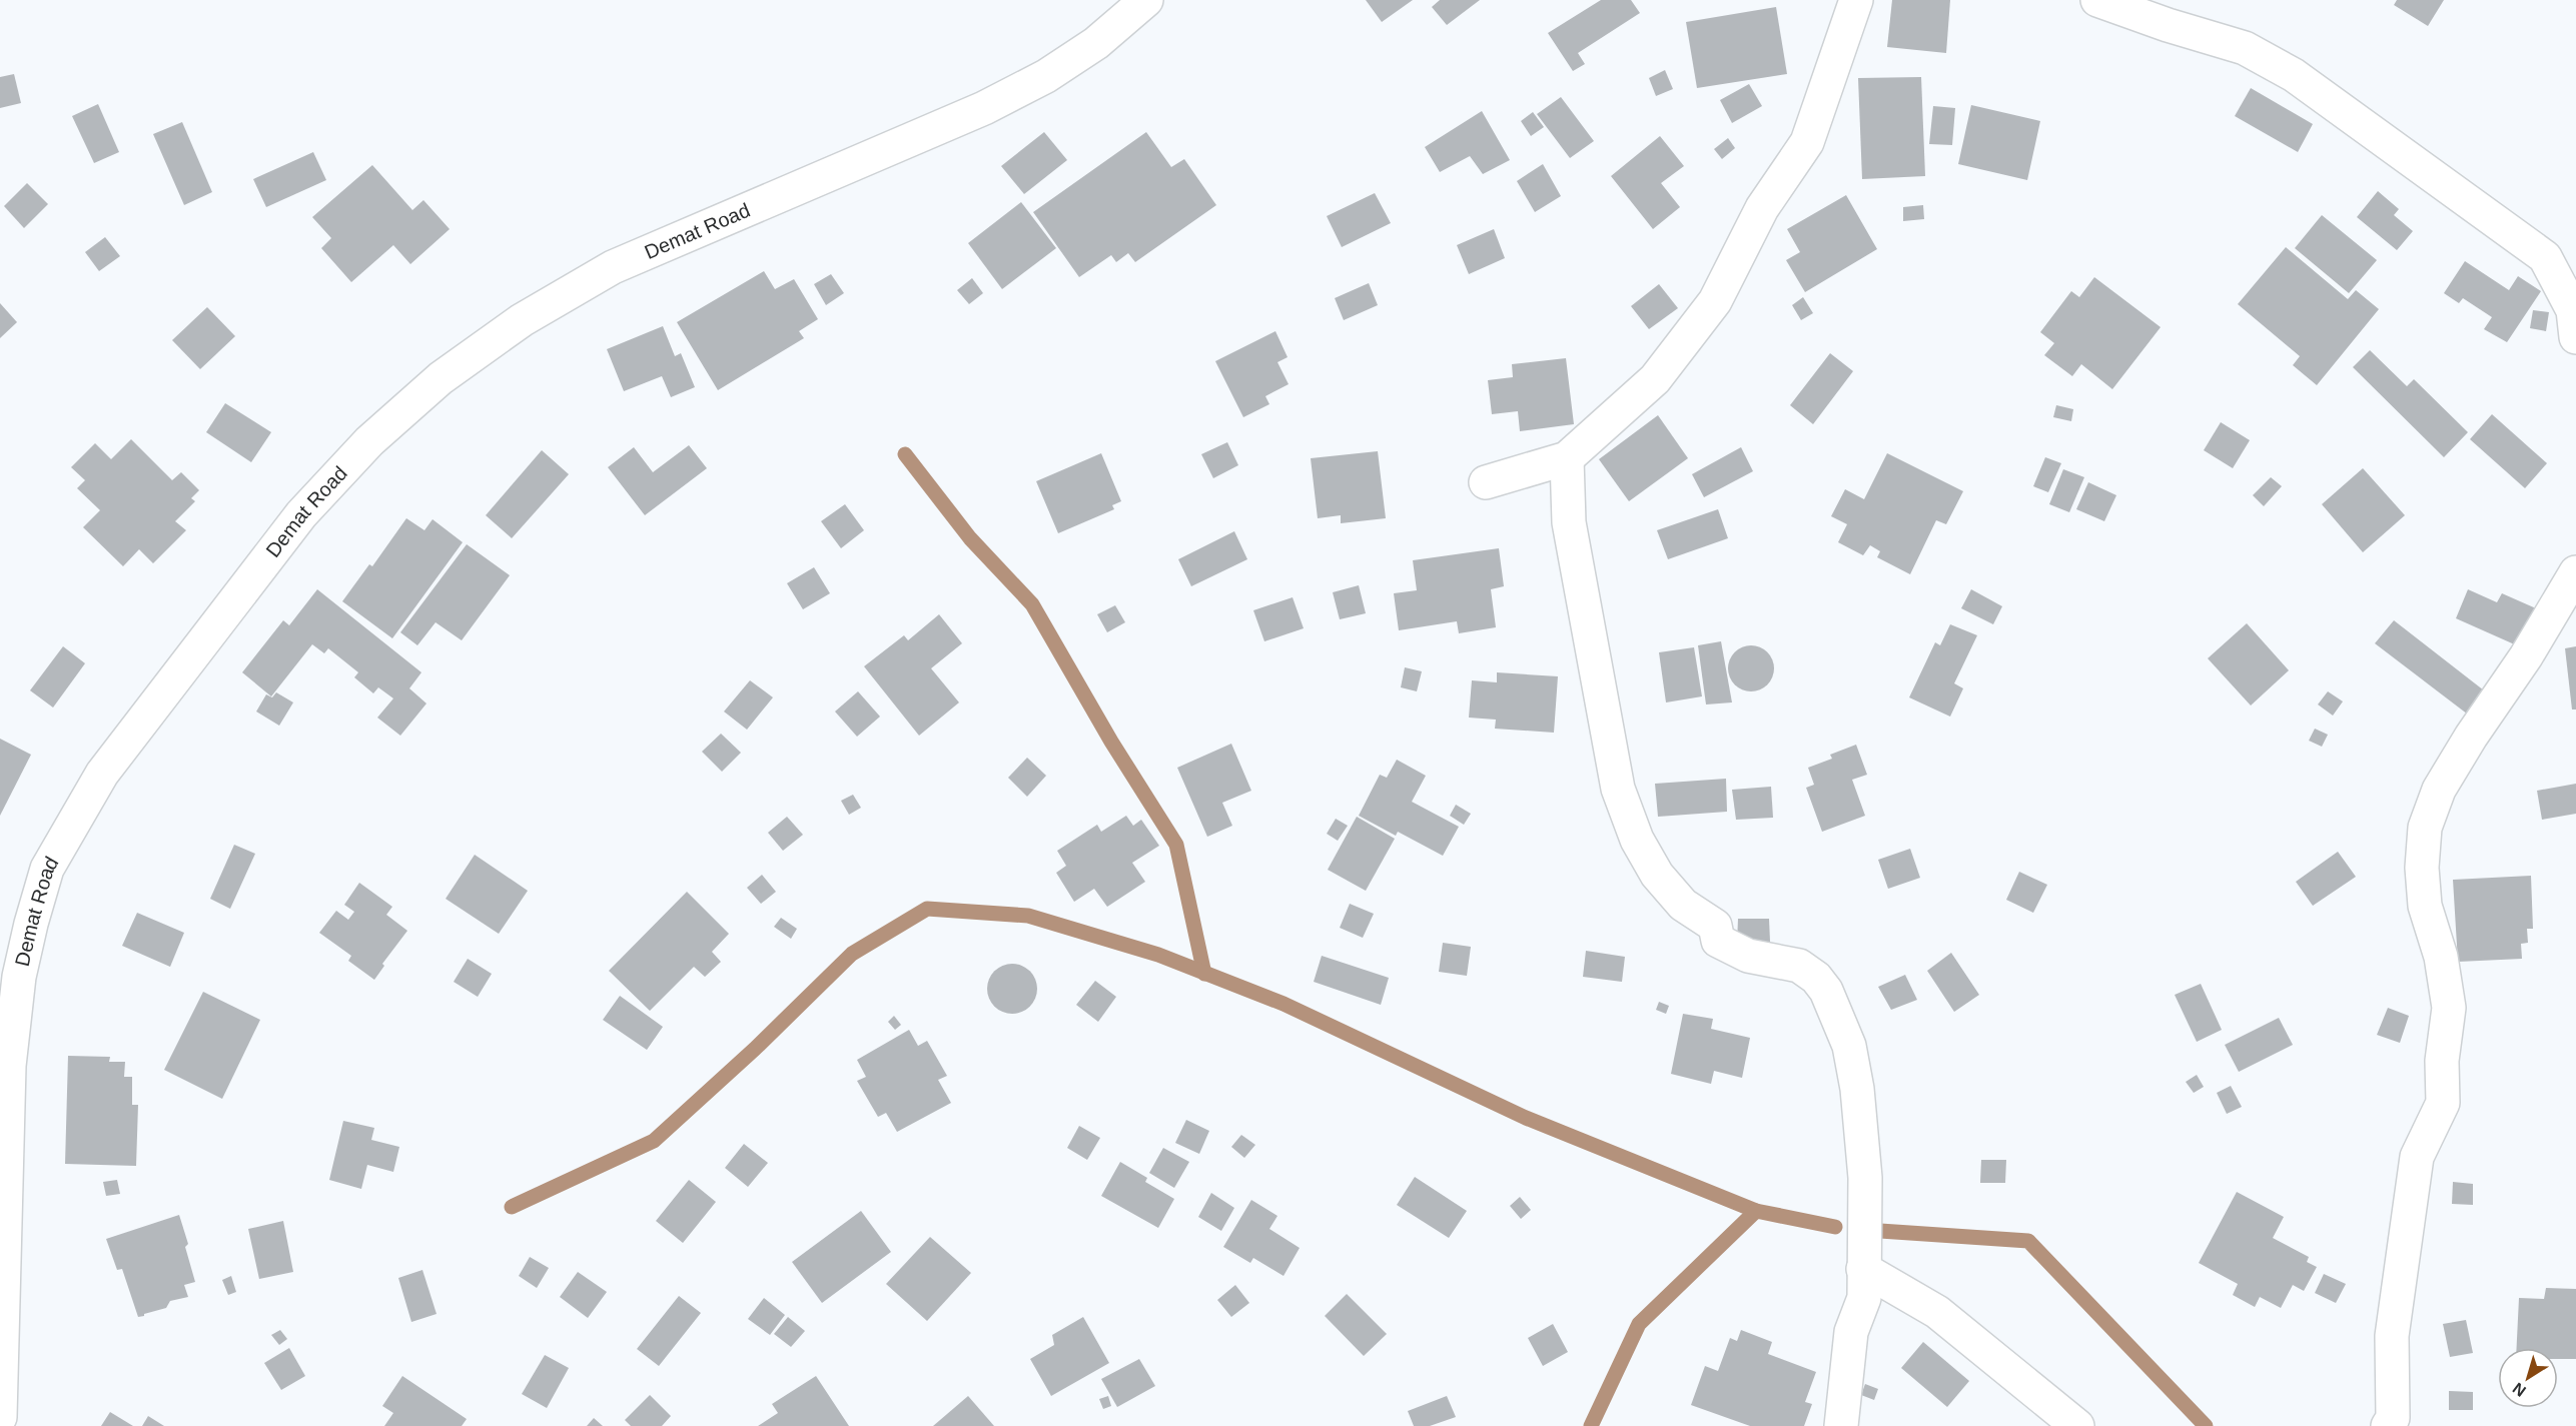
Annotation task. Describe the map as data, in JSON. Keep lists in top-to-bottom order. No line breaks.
{"streets":{"street":["Demat Road"]},"north":"bottom left"}
